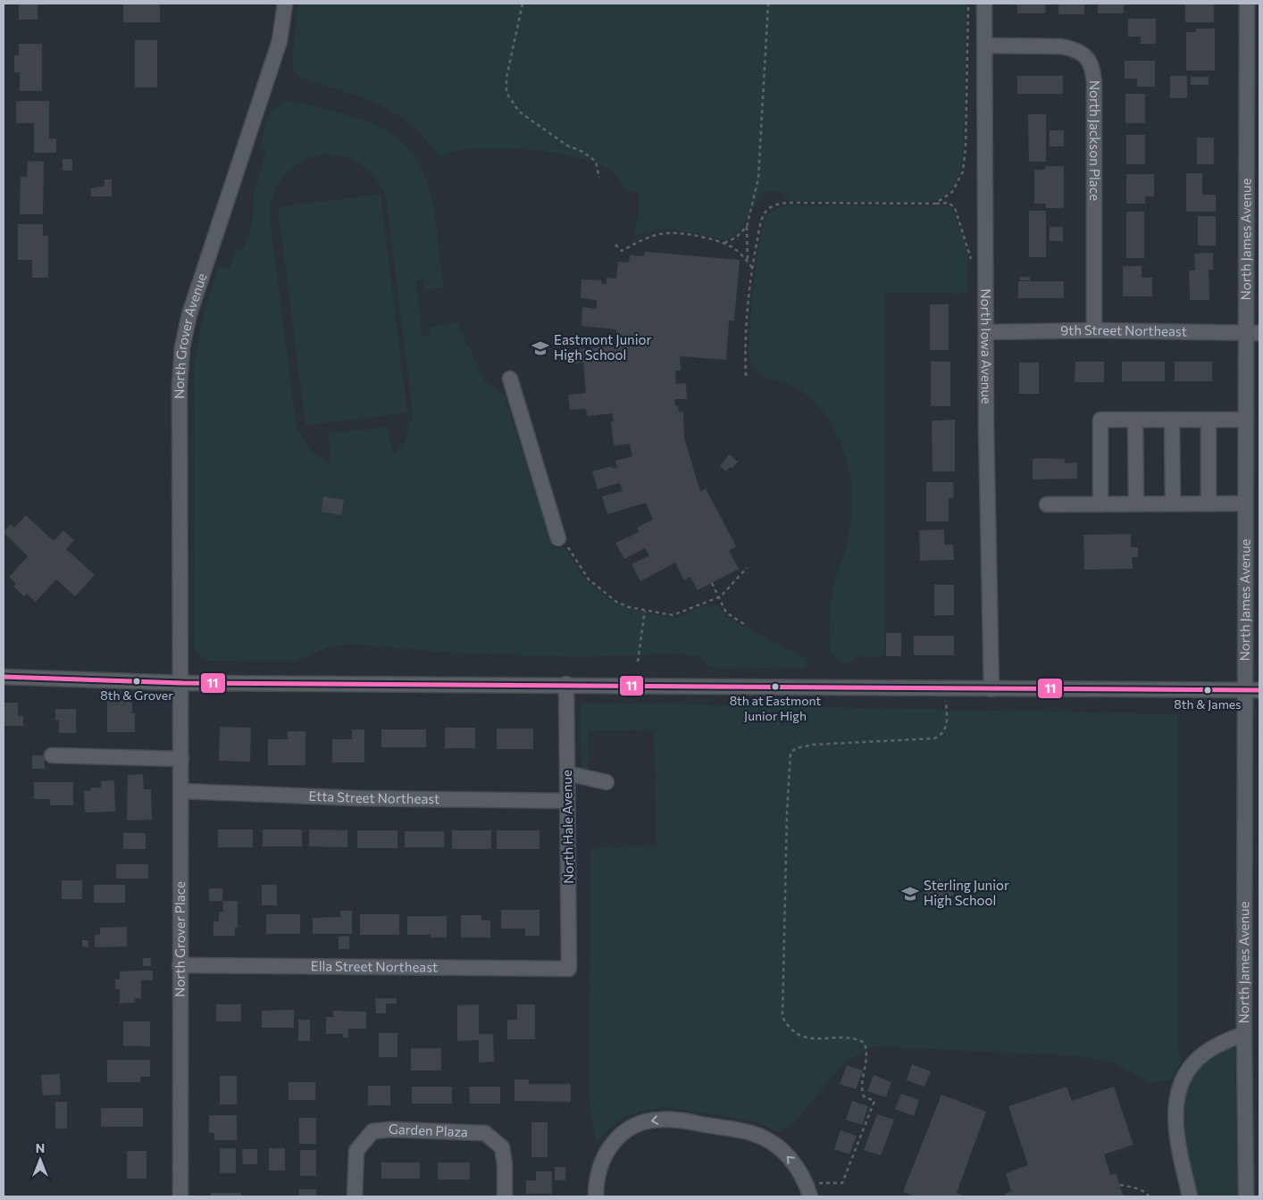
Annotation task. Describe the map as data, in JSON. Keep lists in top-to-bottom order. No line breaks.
{"streets":{"street":["North Jackson Place","North James Avenue","9th Street Northeast","North Grover Avenue","North Iowa Avenue","Etta Street Northeast","North Hale Avenue","North Grover Place","Ella Street Northeast","Garden Plaza"]},"crossings":[["North Jackson Place","9th Street Northeast"],["North Jackson Place","North Iowa Avenue"],["North James Avenue","9th Street Northeast"],["9th Street Northeast","North Iowa Avenue"],["North Grover Avenue","North Grover Place"],["Etta Street Northeast","North Hale Avenue"],["Etta Street Northeast","North Grover Place"],["North Hale Avenue","Ella Street Northeast"],["North Grover Place","Ella Street Northeast"]],"places":{"school or university":["Eastmont Junior High School","Sterling Junior High School"],"other":["8th & Grover","8th at Eastmont Junior High","8th & James"]},"lines":["transit line 11"],"north":"top"}
